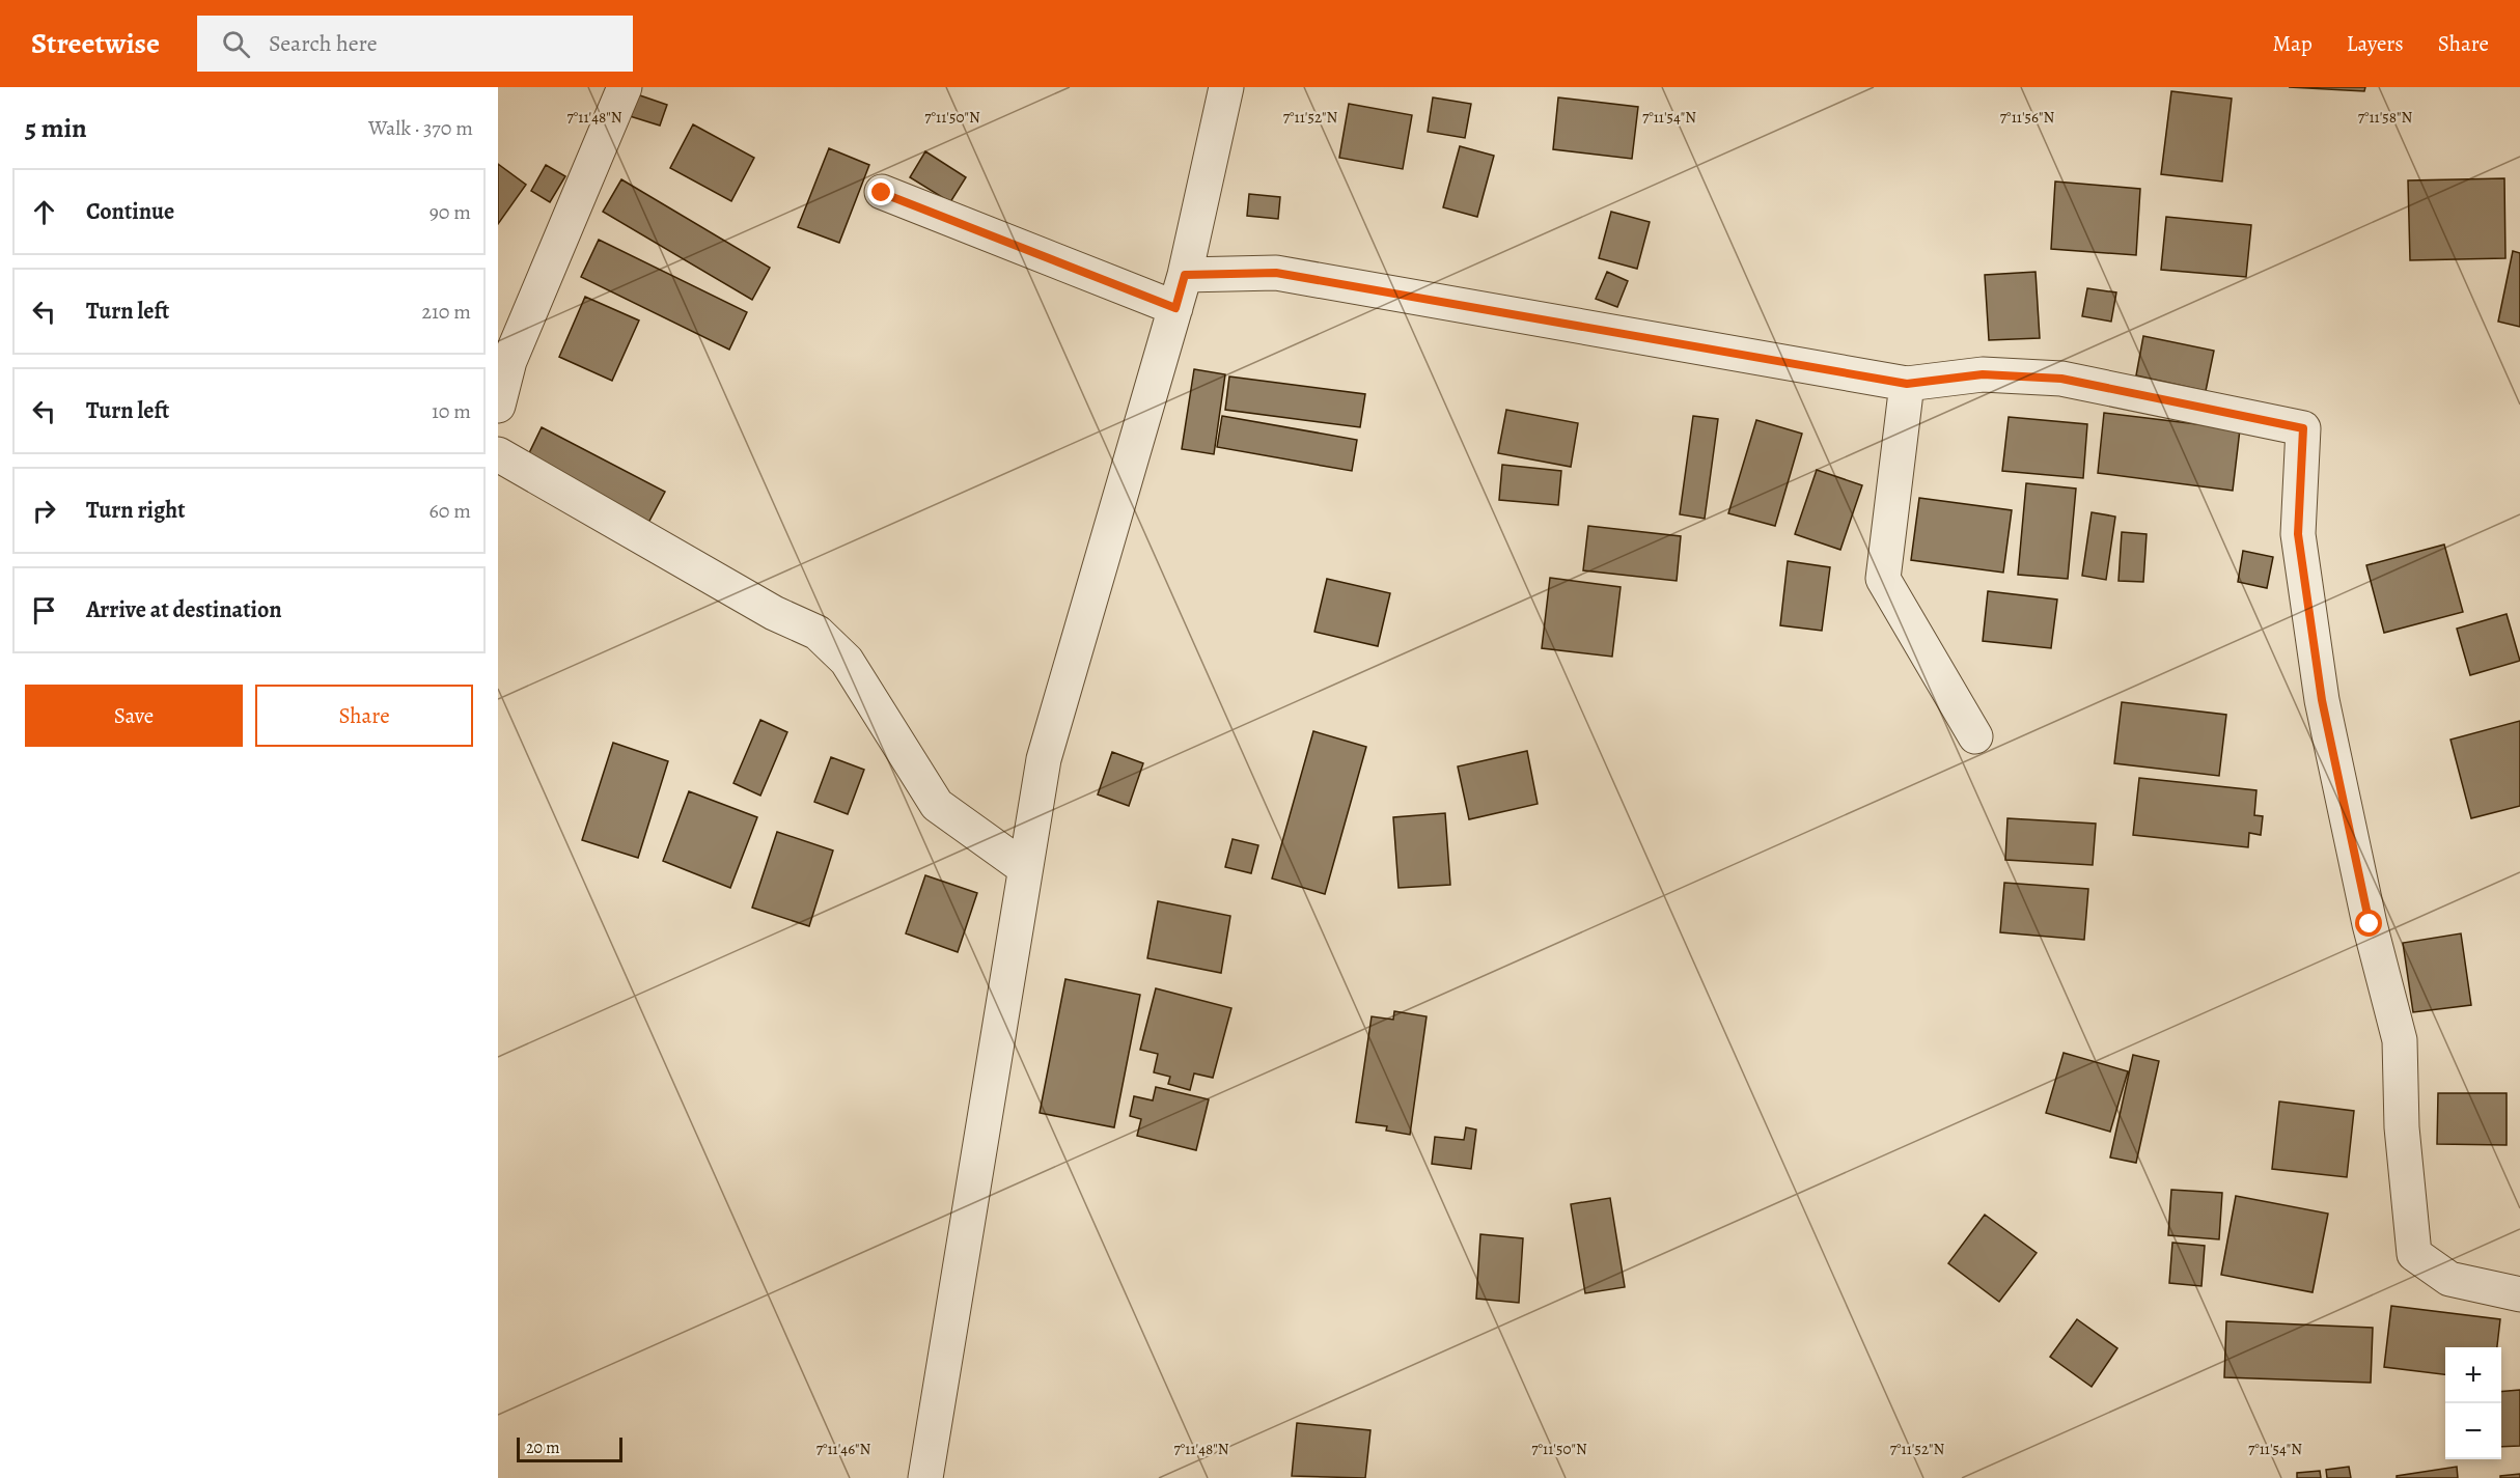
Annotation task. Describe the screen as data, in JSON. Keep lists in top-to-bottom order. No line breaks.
{"scale_bar":"20 m","page":{"header":"Streetwise","search":"Search here","nav":["Map","Layers","Share"],"heading":["5 min","Walk · 370 m"],"list":[["Continue","90 m"],["Turn left","210 m"],["Turn left","10 m"],["Turn right","60 m"],"Arrive at destination"],"buttons":["Save","Share"],"map_buttons":["+","−"],"scale":"20 m"},"coordinates":["7°11'48\"N","7°11'50\"N","7°11'52\"N","7°11'54\"N","7°11'56\"N","7°11'58\"N","7°11'46\"N"]}
